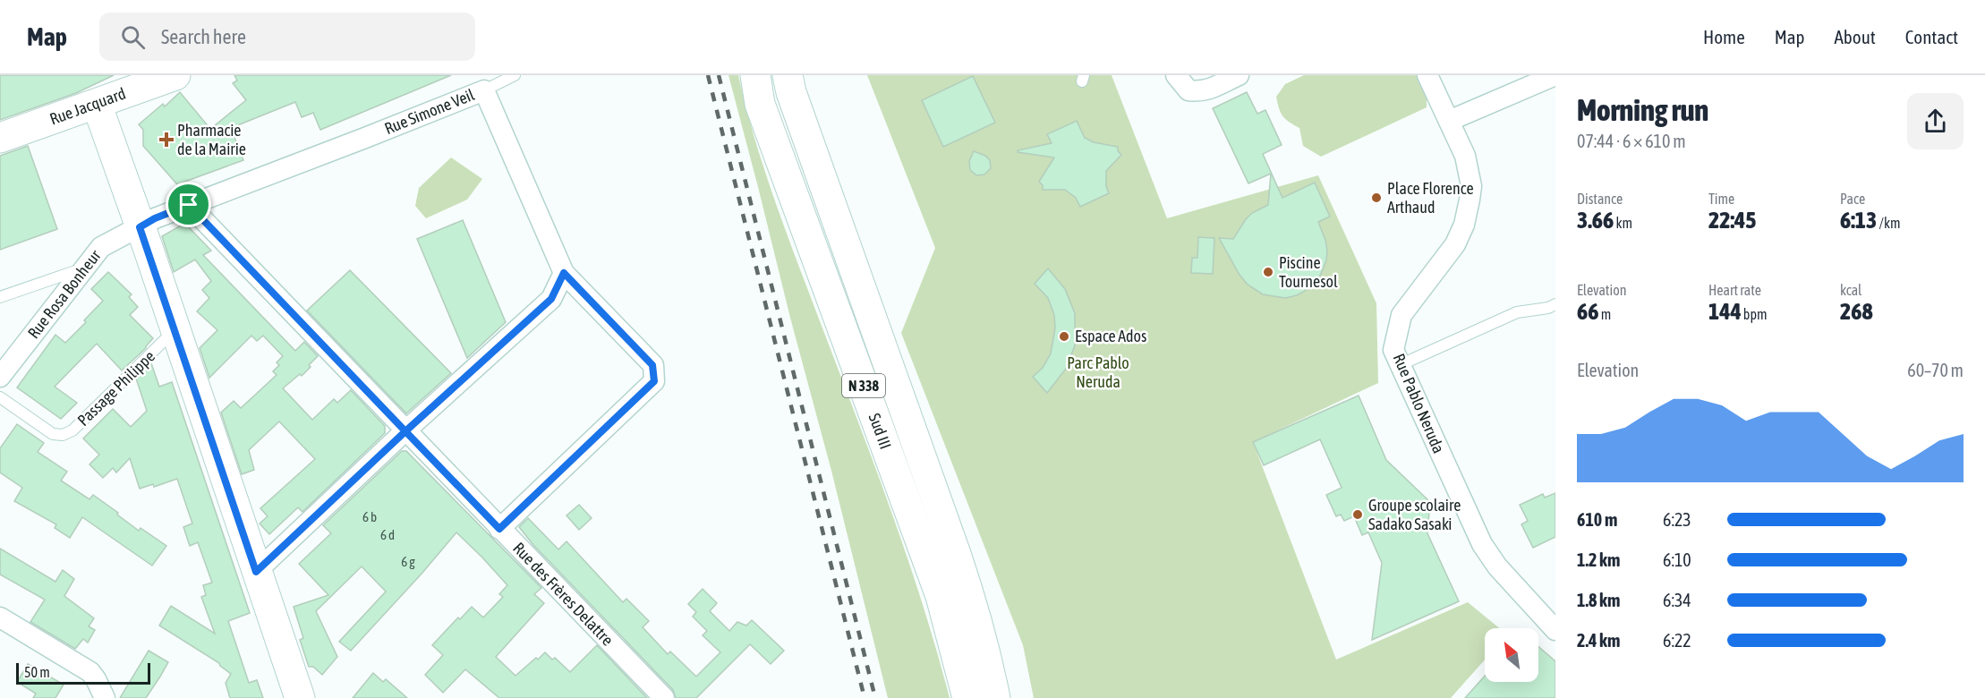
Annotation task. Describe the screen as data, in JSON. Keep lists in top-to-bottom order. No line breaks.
{"streets":{"main road":["Rue Jacquard","N 338","Sud III"],"street":["Rue Simone Veil","Rue Rosa Bonheur","Rue Pablo Neruda","Rue des Frères Delattre"],"lane":["Passage Philippe"]},"crossings":[["Rue Simone Veil","Rue des Frères Delattre"]],"parks":["Parc Pablo Neruda"],"places":{"health":["Pharmacie de la Mairie"],"other":["Place Florence Arthaud","Piscine Tournesol","Espace Ados","Groupe scolaire Sadako Sasaki"]},"house_numbers":["6 b","6 d","6 g"],"scale_bar":"50 m","north":"top left","page":{"header":"Map","search":"Search here","nav":["Home","Map","About","Contact"],"heading":["Morning run","07:44 · 6 × 610 m"],"stats":[["Distance","3.66 km"],["Time","22:45"],["Pace","6:13 /km"],["Elevation","66 m"],["Heart rate","144 bpm"],["kcal","268"]],"chart":["Elevation","60–70 m"],"list":[{"name":"610 m","note":"6:23"},{"name":"1.2 km","note":"6:10"},{"name":"1.8 km","note":"6:34"},{"name":"2.4 km","note":"6:22"}],"scale":"50 m"}}
